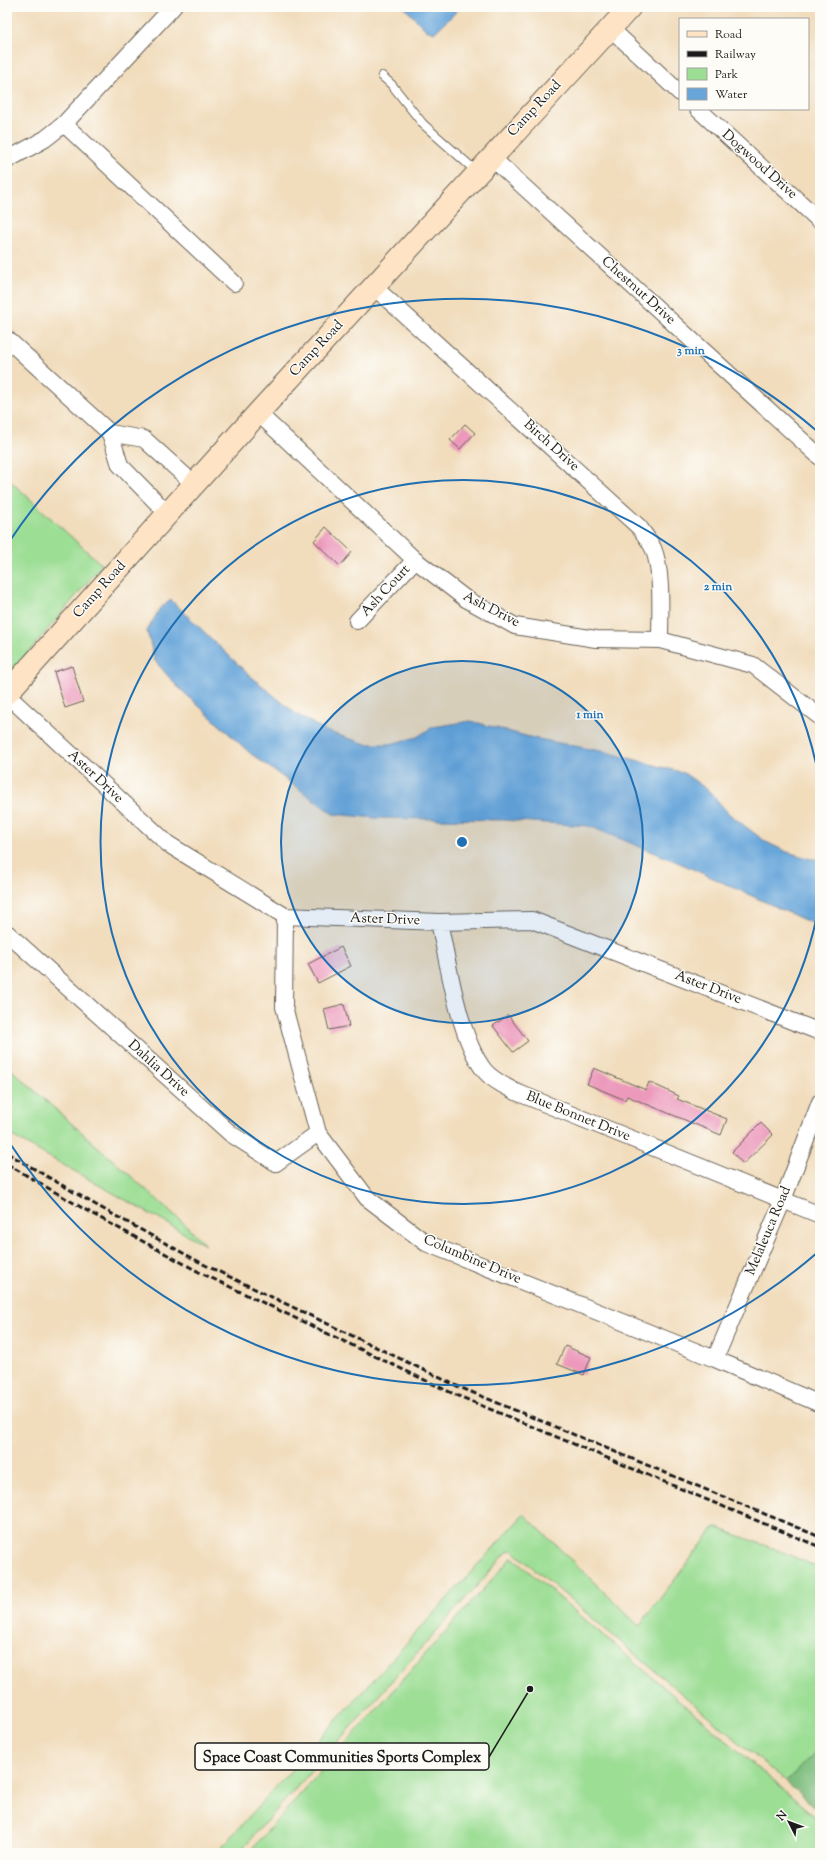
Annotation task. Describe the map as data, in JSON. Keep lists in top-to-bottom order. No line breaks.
{"streets":{"street":["Camp Road","Dogwood Drive","Chestnut Drive","Birch Drive","Ash Court","Ash Drive","Aster Drive","Dahlia Drive","Blue Bonnet Drive","Melaleuca Road","Columbine Drive"]},"crossings":[["Camp Road","Chestnut Drive"],["Camp Road","Birch Drive"],["Camp Road","Ash Drive"],["Camp Road","Aster Drive"],["Birch Drive","Ash Drive"],["Ash Court","Ash Drive"],["Aster Drive","Blue Bonnet Drive"],["Aster Drive","Columbine Drive"],["Dahlia Drive","Columbine Drive"],["Blue Bonnet Drive","Melaleuca Road"],["Melaleuca Road","Columbine Drive"]],"places":["Space Coast Communities Sports Complex"],"legend":["Road","Railway","Park","Water"],"north":"top left","rings":["3 min","2 min","1 min"]}
